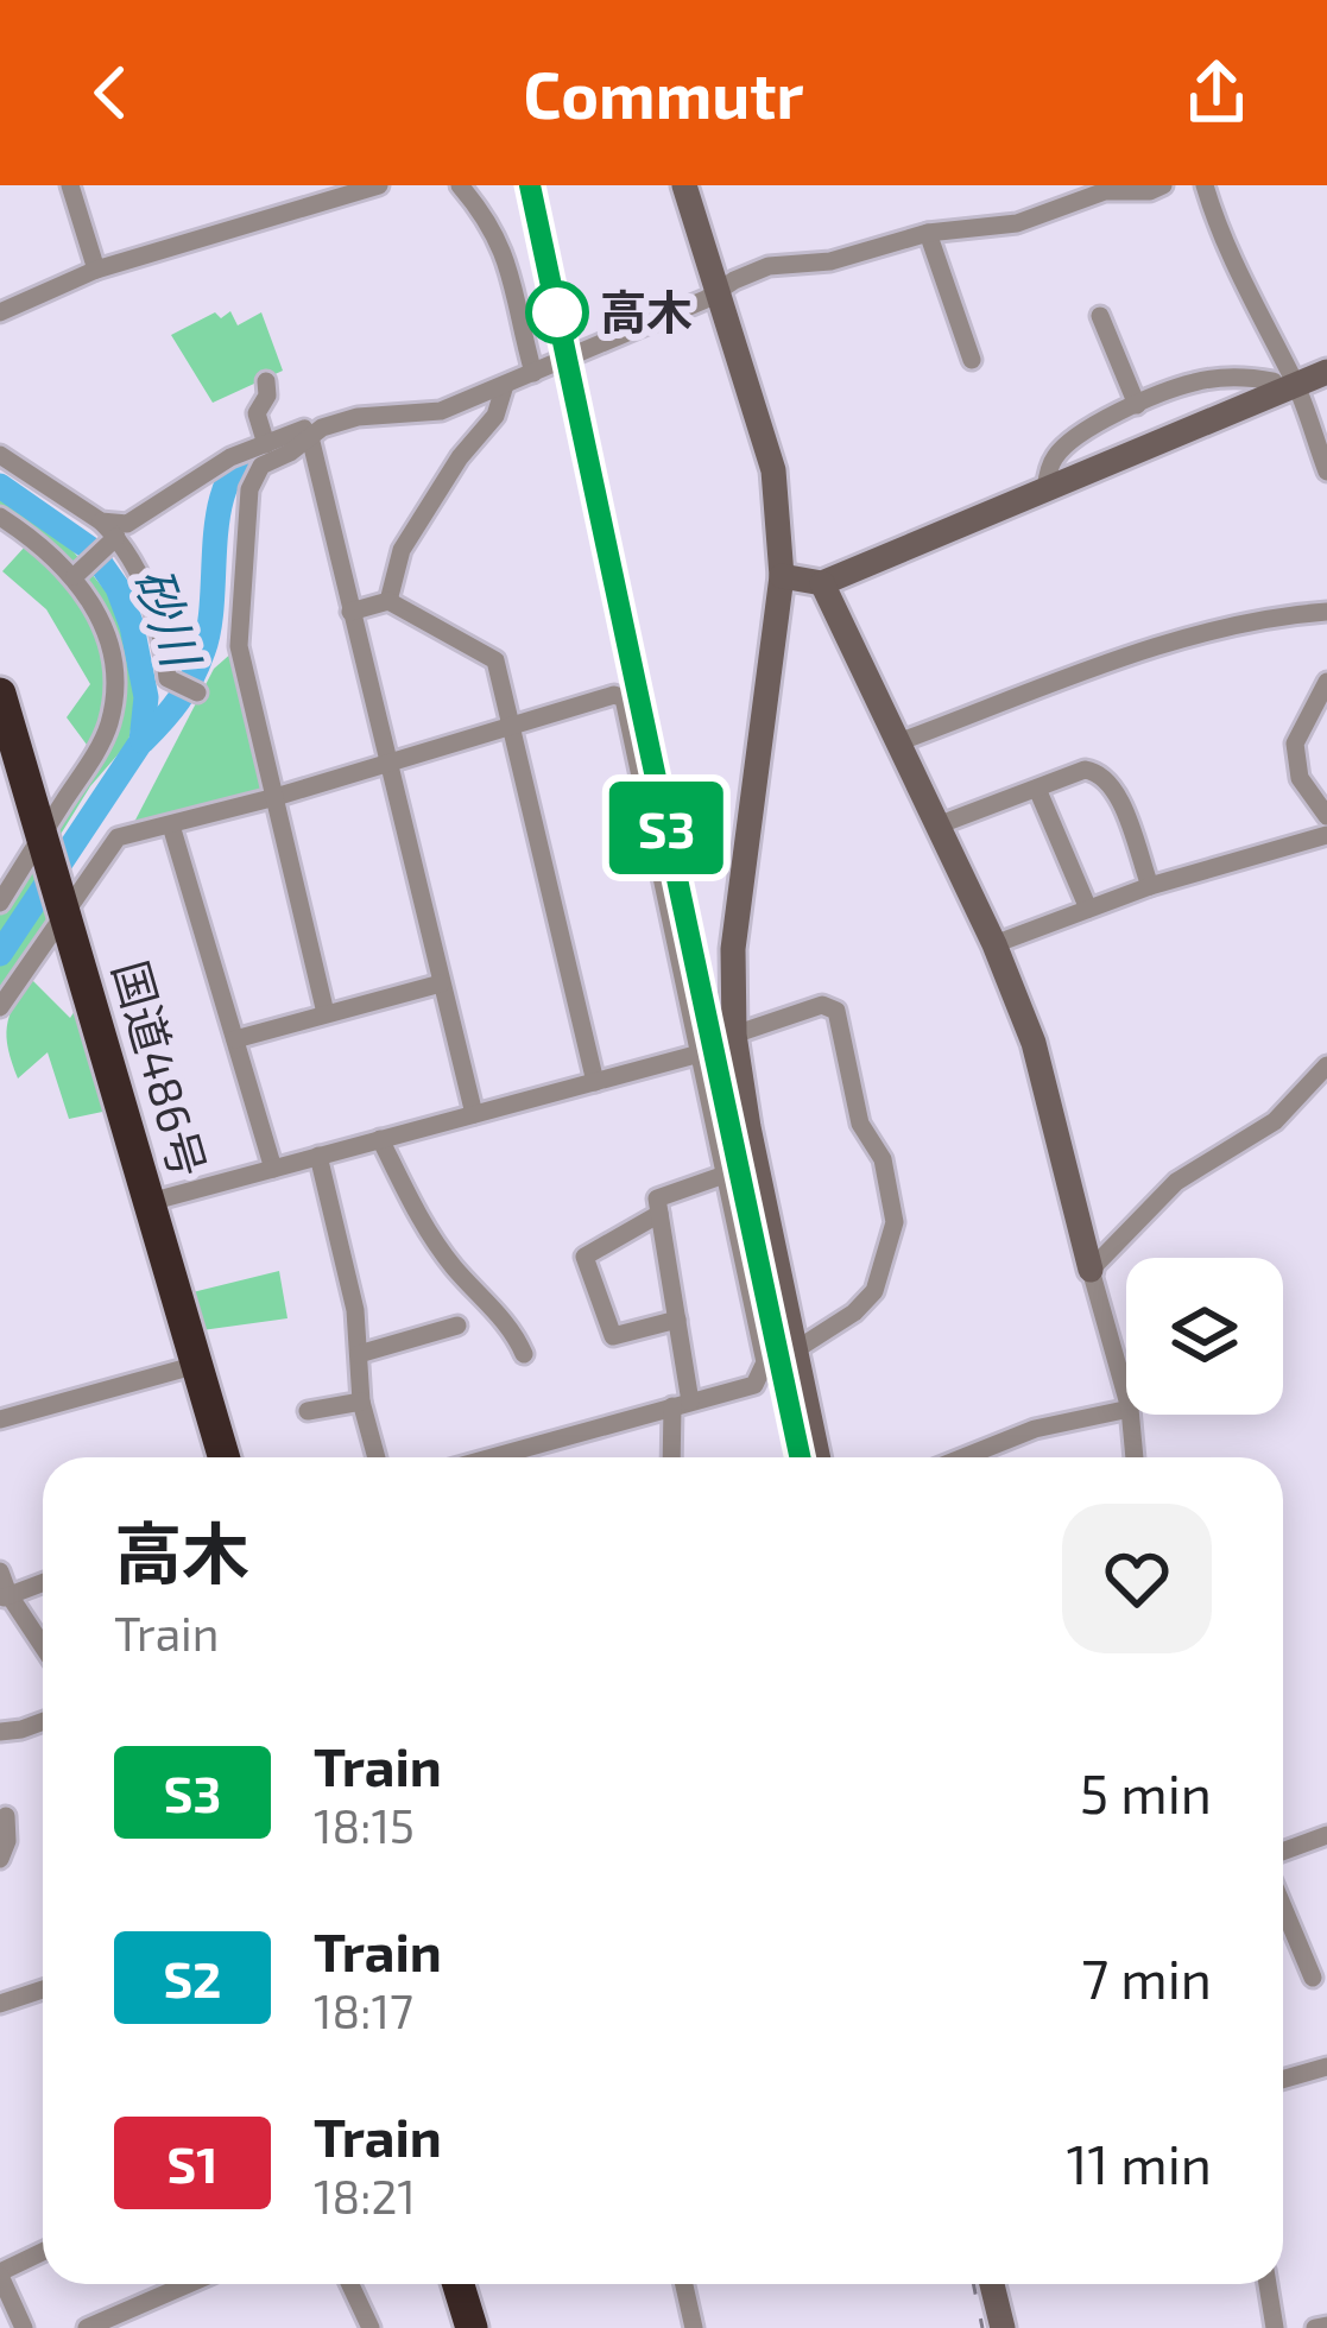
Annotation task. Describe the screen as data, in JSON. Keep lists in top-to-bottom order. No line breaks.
{"streets":{"highway":["国道486号"]},"water":["砂川"],"places":["高木"],"page":{"header":"Commutr","on_map":"S3","heading":["高木","Train"],"list":[{"mark":"S3","name":"Train","note":"18:15","value":"5 min"},{"mark":"S2","name":"Train","note":"18:17","value":"7 min"},{"mark":"S1","name":"Train","note":"18:21","value":"11 min"}]}}
